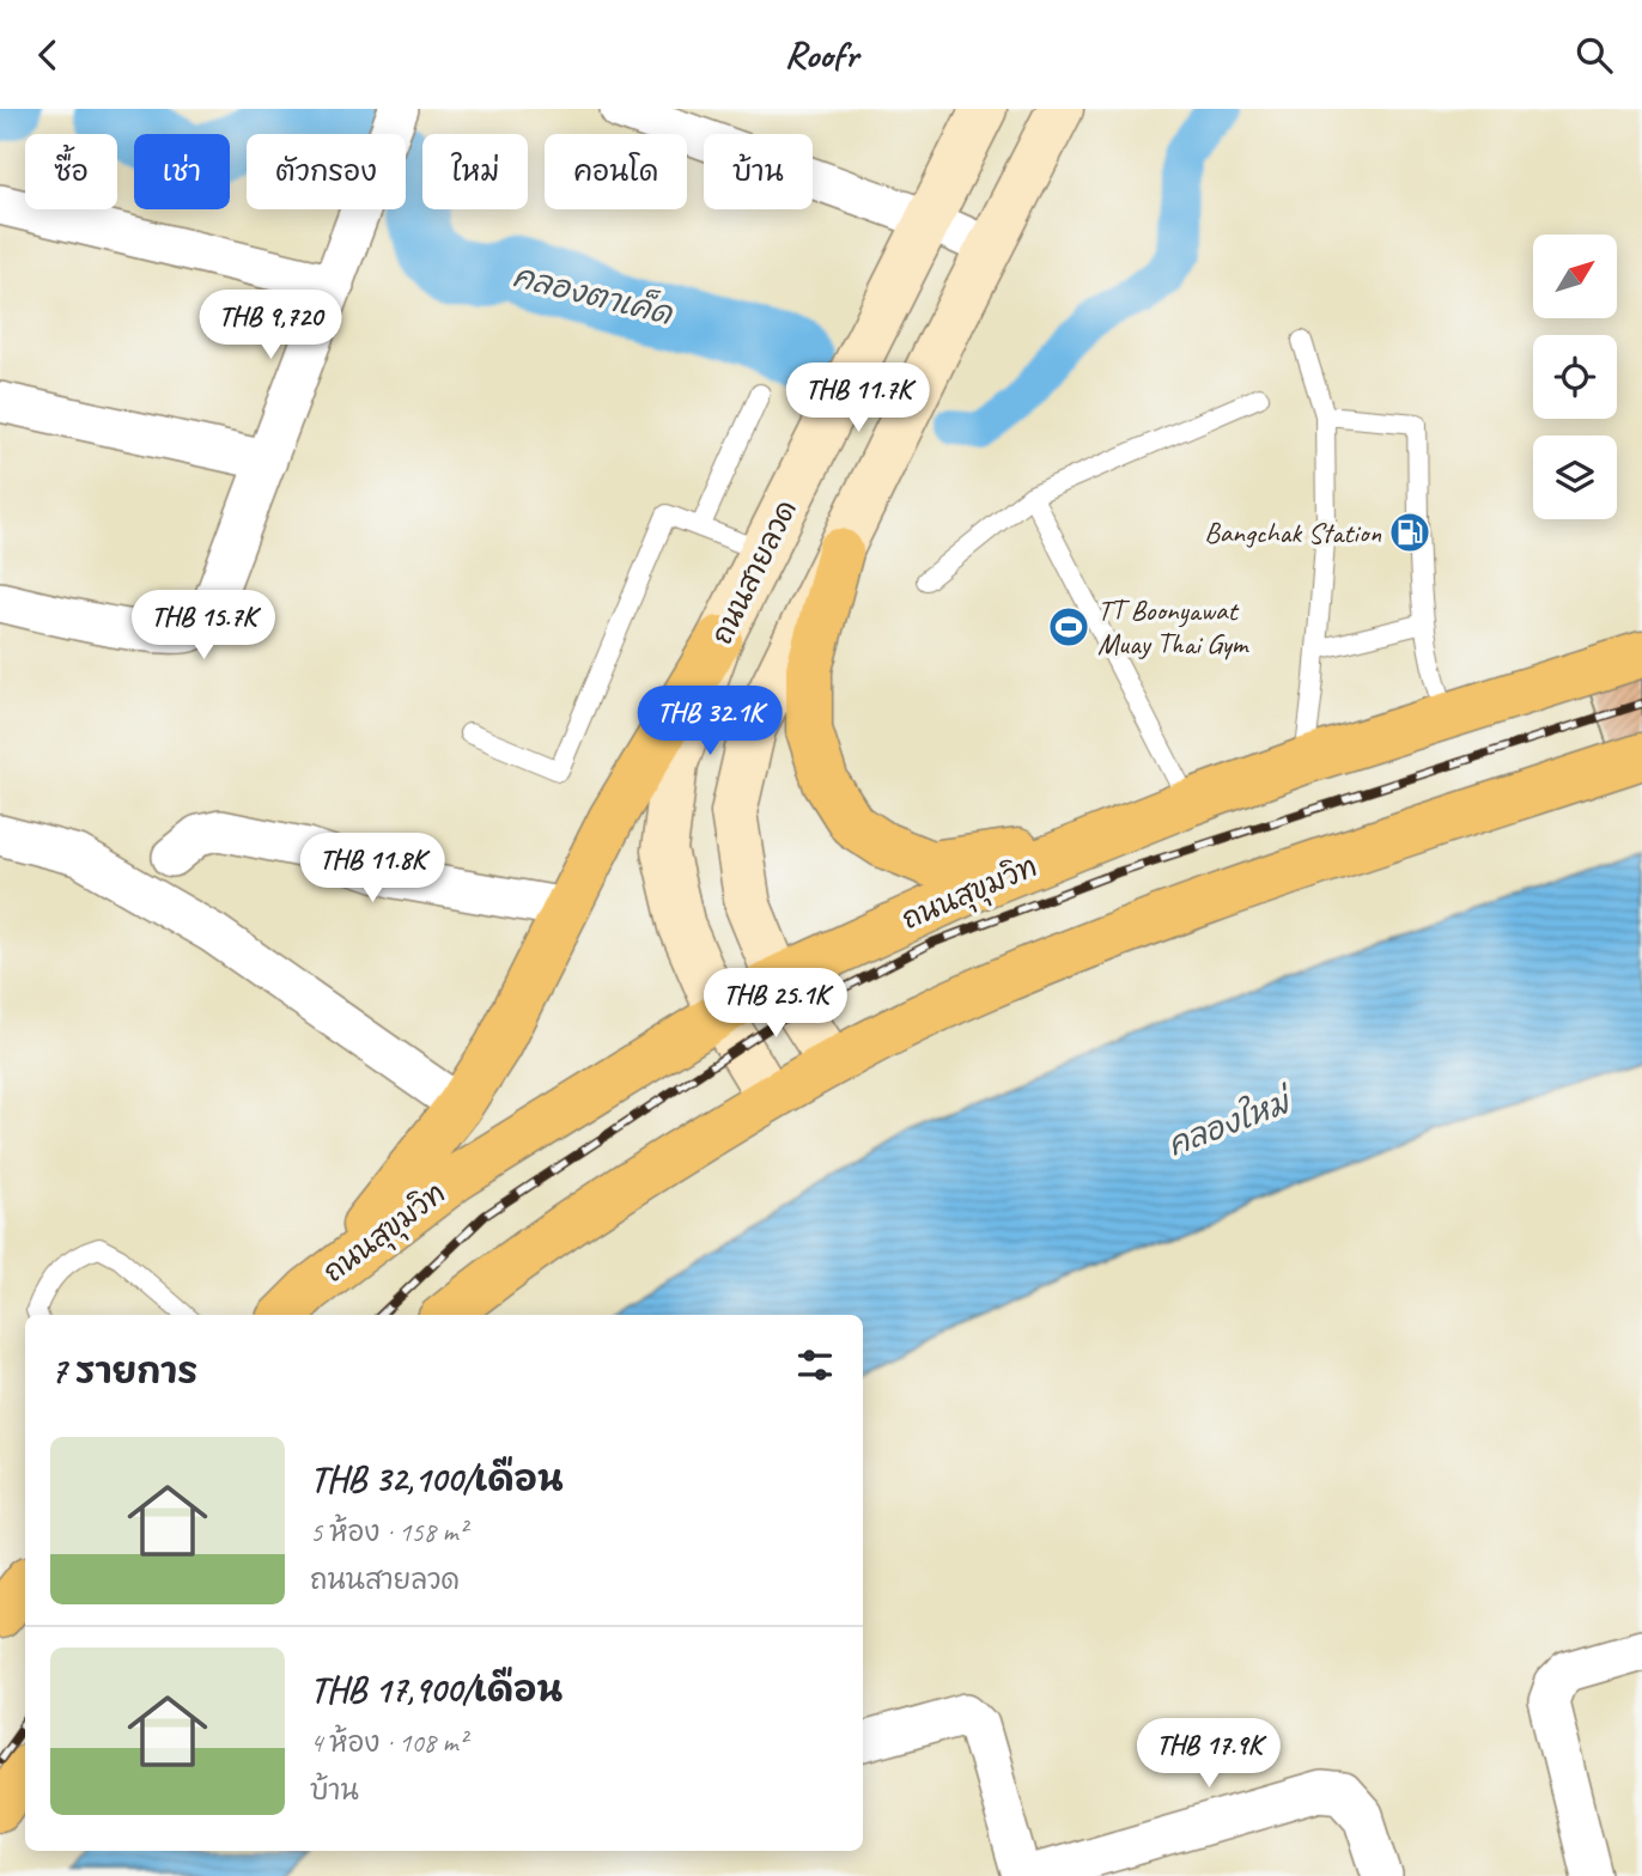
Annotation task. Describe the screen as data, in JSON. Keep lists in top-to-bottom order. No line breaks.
{"streets":{"highway":["ถนนสุขุมวิท"],"main road":["ถนนสายลวด"]},"crossings":[["ถนนสายลวด","ถนนสุขุมวิท"]],"water":["คลองตาเค็ด","คลองใหม่"],"places":{"fuel station":["Bangchak Station"],"sports":["TT Boonyawat Muay Thai Gym"]},"north":"top right","page":{"header":"Roofr","chip":["ซื้อ","เช่า","ตัวกรอง","ใหม่","คอนโด","บ้าน"],"price":["THB 9,720","THB 11.7K","THB 15.7K","THB 32.1K","THB 11.8K","THB 25.1K","THB 17.9K"],"heading":"7 รายการ","list":[{"name":"THB 32,100/เดือน","note":"5 ห้อง · 158 m² · ถนนสายลวด"},{"name":"THB 17,900/เดือน","note":"4 ห้อง · 108 m² · บ้าน"}]}}
